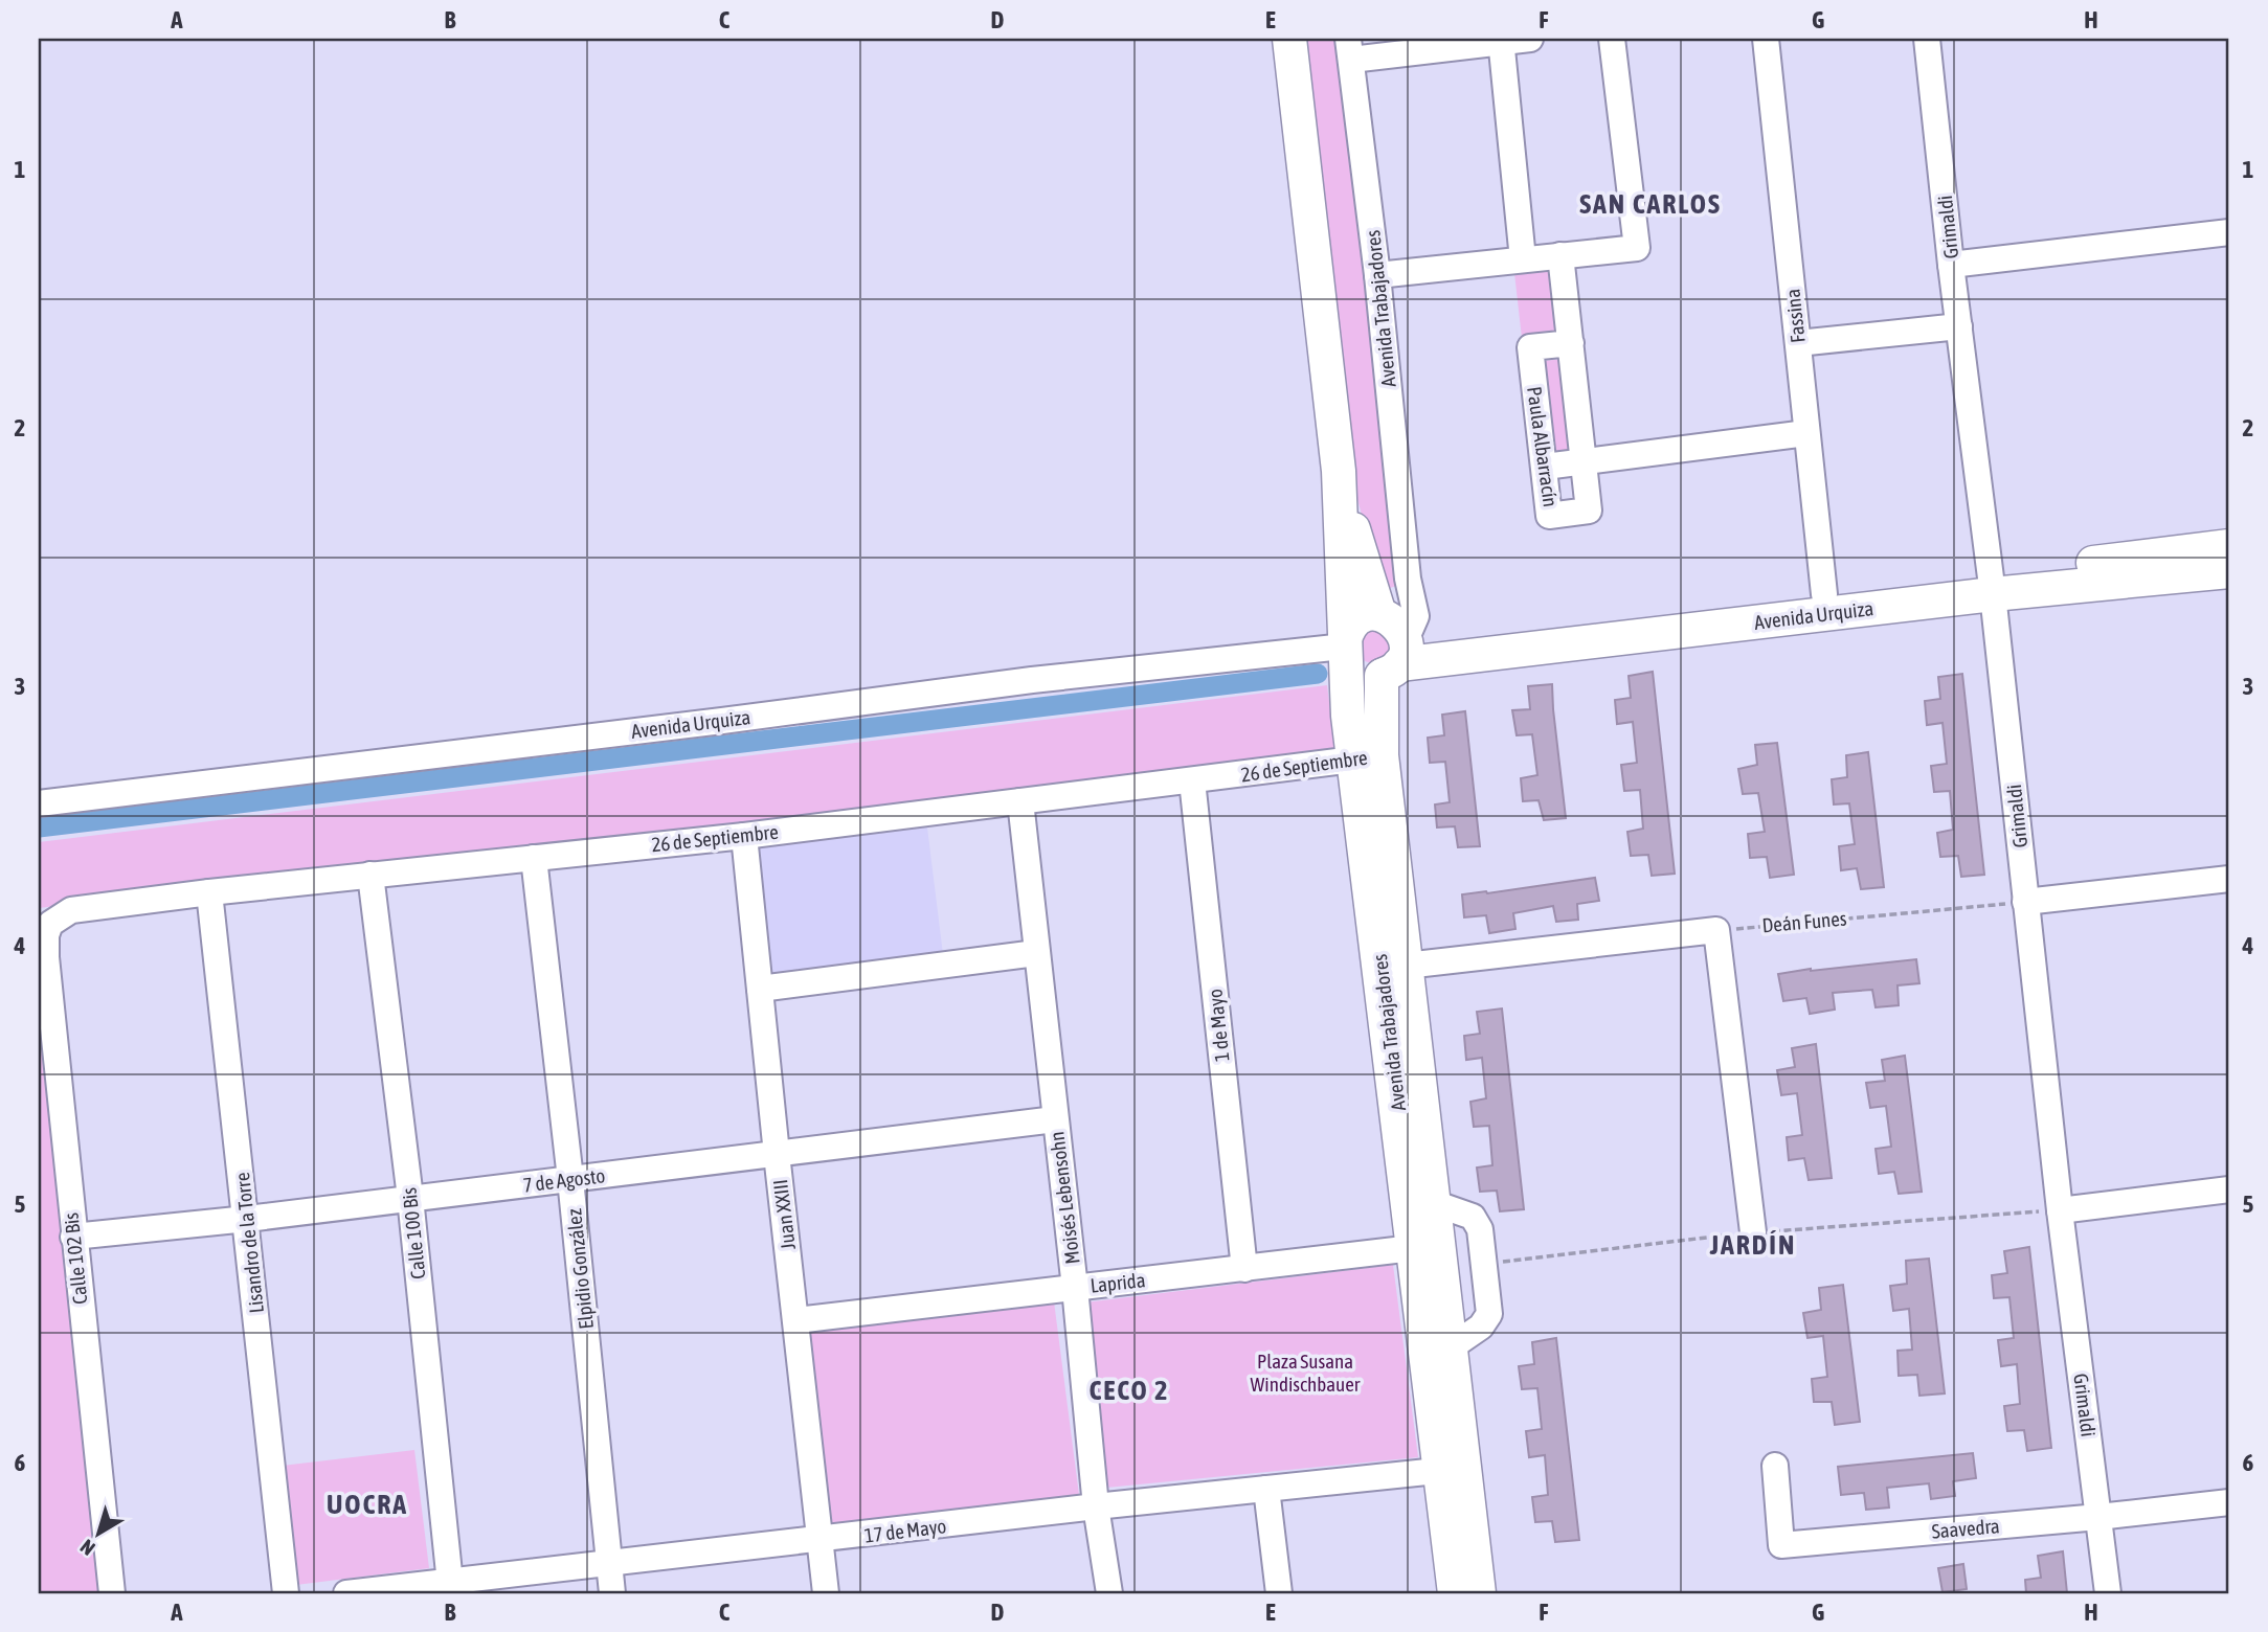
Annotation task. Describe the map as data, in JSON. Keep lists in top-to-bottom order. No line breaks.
{"streets":{"main road":["Avenida Trabajadores","Avenida Urquiza"],"street":["Grimaldi","Fassina","Paula Albarracín","26 de Septiembre","1 de Mayo","7 de Agosto","Moisés Lebensohn","Juan XXIII","Calle 100 Bis","Lisandro de la Torre","Calle 102 Bis","Elpidio González","Laprida","Saavedra","17 de Mayo"],"path":["Deán Funes"]},"crossings":[["Grimaldi","Avenida Urquiza"],["Grimaldi","Deán Funes"],["Grimaldi","Saavedra"],["Avenida Trabajadores","Avenida Urquiza"],["Avenida Trabajadores","26 de Septiembre"],["Avenida Trabajadores","Laprida"],["Avenida Trabajadores","17 de Mayo"],["Fassina","Avenida Urquiza"],["26 de Septiembre","1 de Mayo"],["26 de Septiembre","Moisés Lebensohn"],["26 de Septiembre","Juan XXIII"],["26 de Septiembre","Calle 100 Bis"],["26 de Septiembre","Lisandro de la Torre"],["26 de Septiembre","Calle 102 Bis"],["26 de Septiembre","Elpidio González"],["1 de Mayo","Laprida"],["7 de Agosto","Moisés Lebensohn"],["7 de Agosto","Juan XXIII"],["7 de Agosto","Calle 100 Bis"],["7 de Agosto","Lisandro de la Torre"],["7 de Agosto","Calle 102 Bis"],["7 de Agosto","Elpidio González"],["Moisés Lebensohn","Laprida"],["Moisés Lebensohn","17 de Mayo"],["Juan XXIII","Laprida"],["Juan XXIII","17 de Mayo"],["Calle 100 Bis","17 de Mayo"],["Elpidio González","17 de Mayo"]],"districts":["SAN CARLOS","JARDÍN","CECO 2","UOCRA"],"parks":["Plaza Susana Windischbauer"],"north":"bottom left","grid":{"columns":["A","B","C","D","E","F","G","H"],"rows":["1","2","3","4","5","6"]}}
